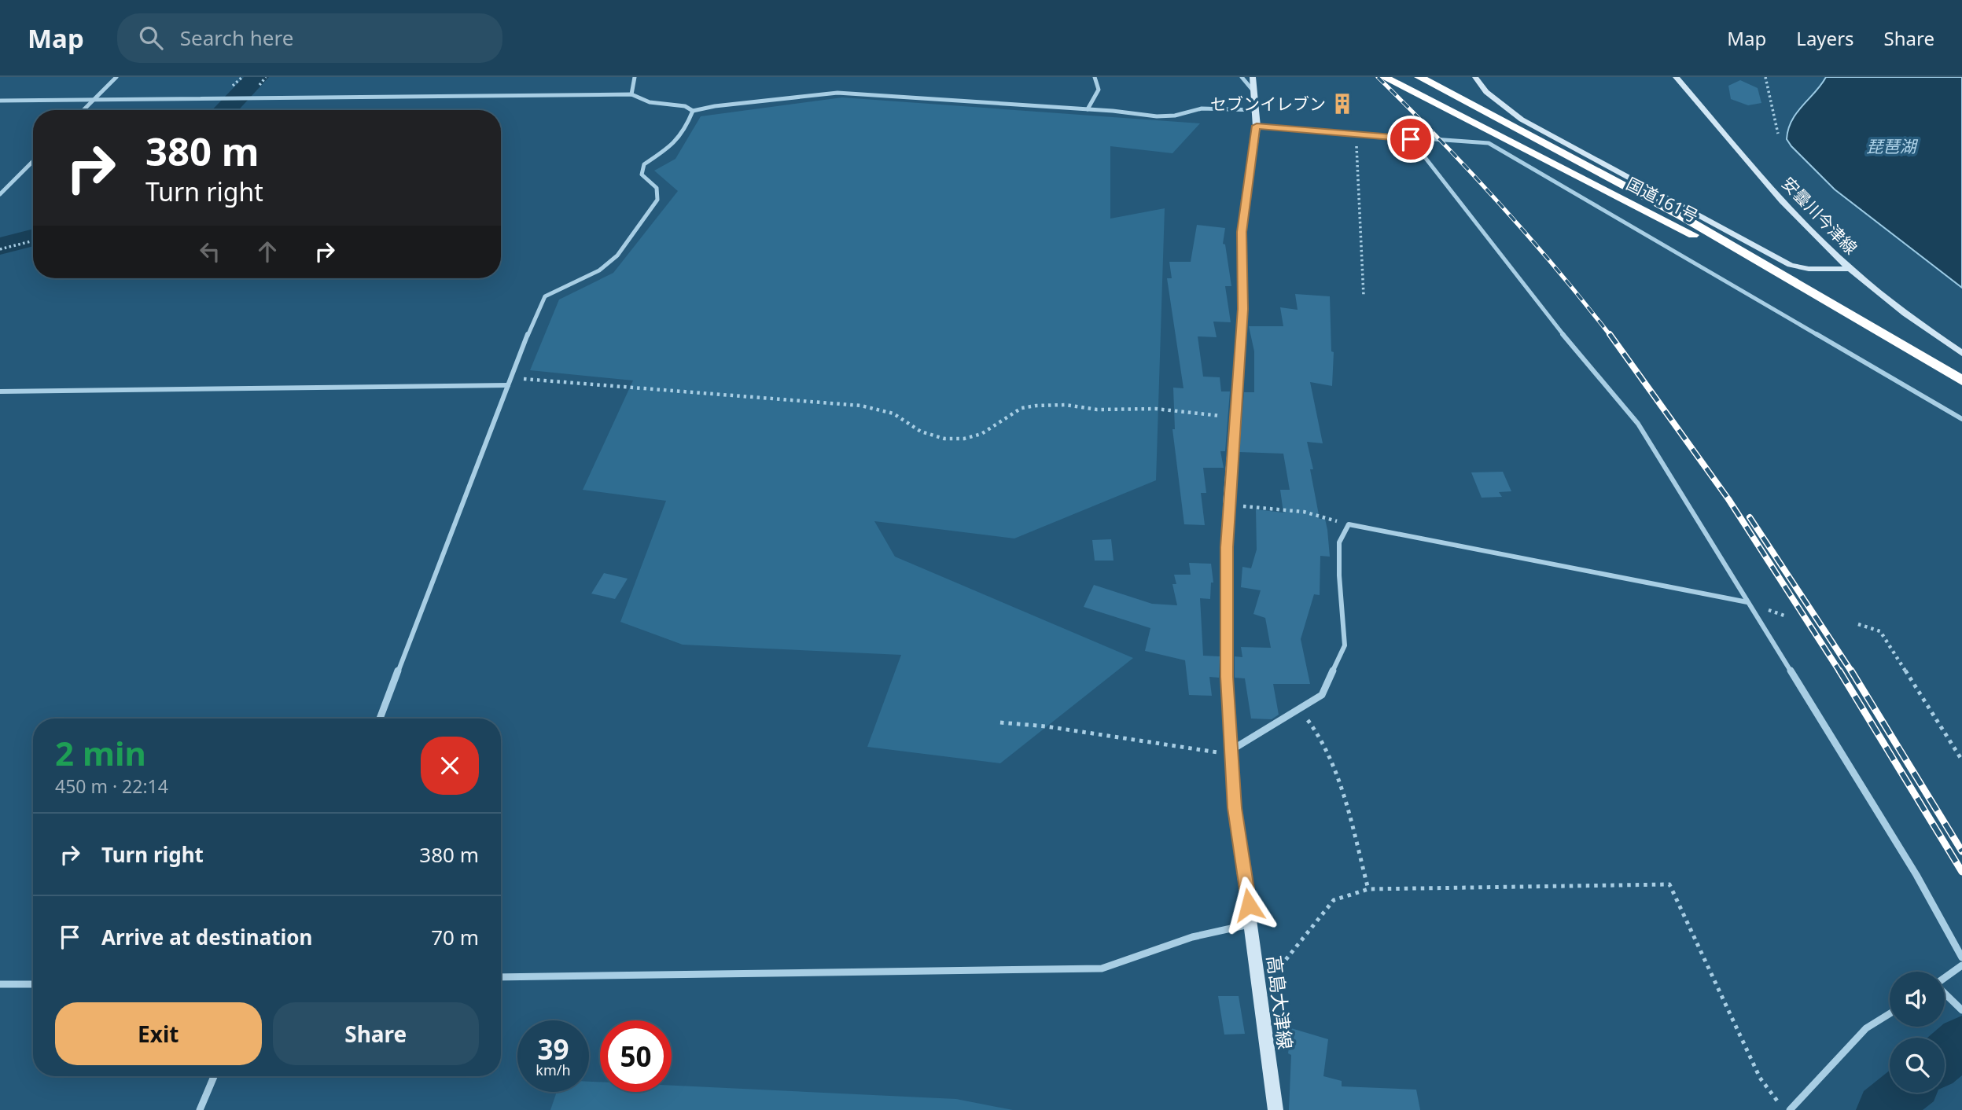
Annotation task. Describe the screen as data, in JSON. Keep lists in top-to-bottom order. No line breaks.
{"streets":{"highway":["国道161号"],"main road":["安曇川今津線","高島大津線"]},"water":["琵琶湖"],"places":{"building":["セブンイレブン"]},"page":{"header":"Map","search":"Search here","nav":["Map","Layers","Share"],"turn":["380 m","Turn right"],"heading":["2 min","450 m · 22:14"],"list":[{"name":"Turn right","value":"380 m"},{"name":"Arrive at destination","value":"70 m"}],"buttons":["Exit","Share"],"speed":"39 km/h","limit":"50"}}
